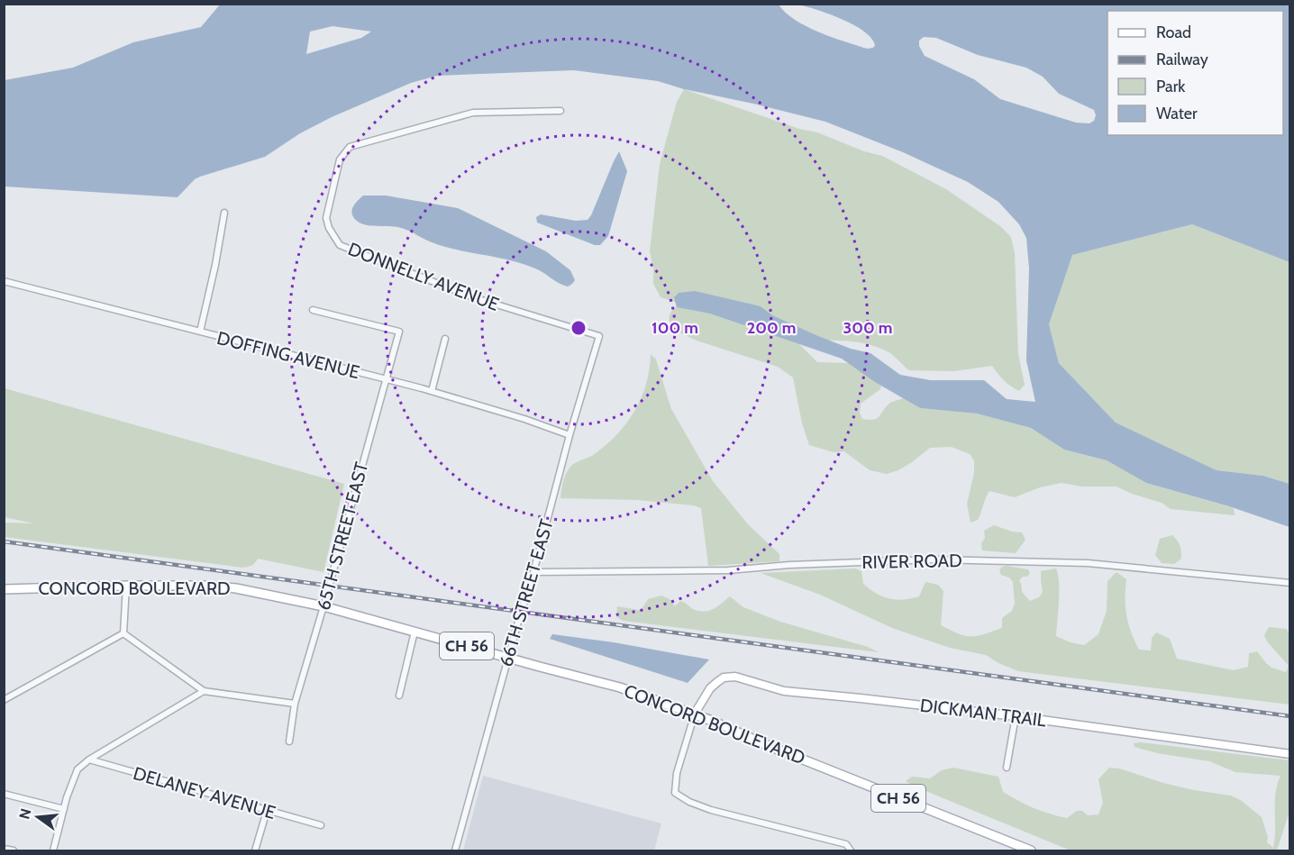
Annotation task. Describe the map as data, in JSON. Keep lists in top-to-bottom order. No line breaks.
{"streets":{"main road":["CONCORD BOULEVARD","CH 56"],"street":["DONNELLY AVENUE","DOFFING AVENUE","65TH STREET EAST","RIVER ROAD","66TH STREET EAST","DICKMAN TRAIL","DELANEY AVENUE"]},"crossings":[["DONNELLY AVENUE","66TH STREET EAST"],["DOFFING AVENUE","65TH STREET EAST"],["DOFFING AVENUE","66TH STREET EAST"],["65TH STREET EAST","CONCORD BOULEVARD"],["RIVER ROAD","66TH STREET EAST"],["CONCORD BOULEVARD","66TH STREET EAST"],["CONCORD BOULEVARD","DICKMAN TRAIL"]],"legend":["Road","Railway","Park","Water"],"north":"left","rings":["100 m","200 m","300 m"]}
